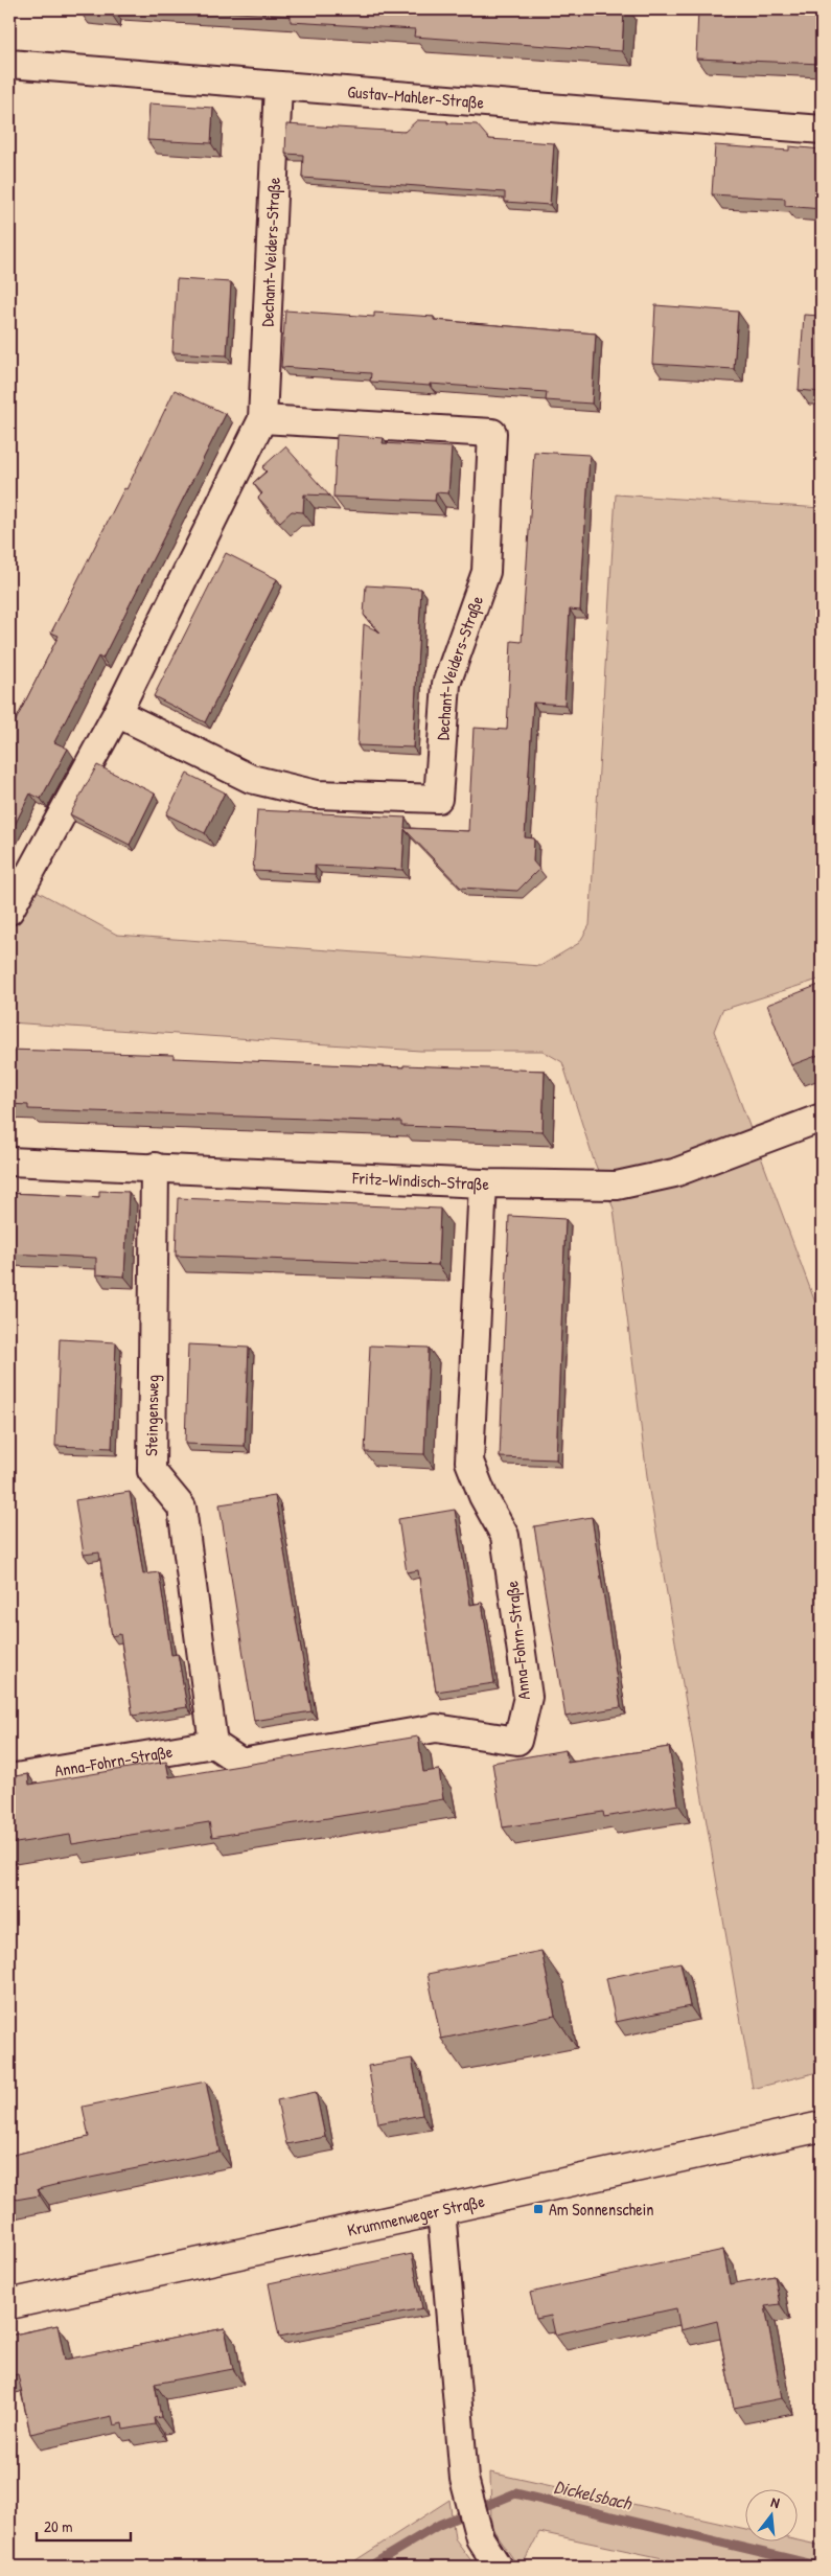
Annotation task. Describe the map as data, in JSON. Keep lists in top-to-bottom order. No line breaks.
{"streets":{"main road":["Krummenweger Straße"],"street":["Gustav-Mahler-Straße","Dechant-Veiders-Straße","Fritz-Windisch-Straße","Steingensweg","Anna-Fohrn-Straße"]},"crossings":[["Gustav-Mahler-Straße","Dechant-Veiders-Straße"],["Fritz-Windisch-Straße","Steingensweg"],["Fritz-Windisch-Straße","Anna-Fohrn-Straße"],["Steingensweg","Anna-Fohrn-Straße"]],"water":["Dickelsbach"],"places":{"transit":["Am Sonnenschein"]},"scale_bar":"20 m","north":"top"}
